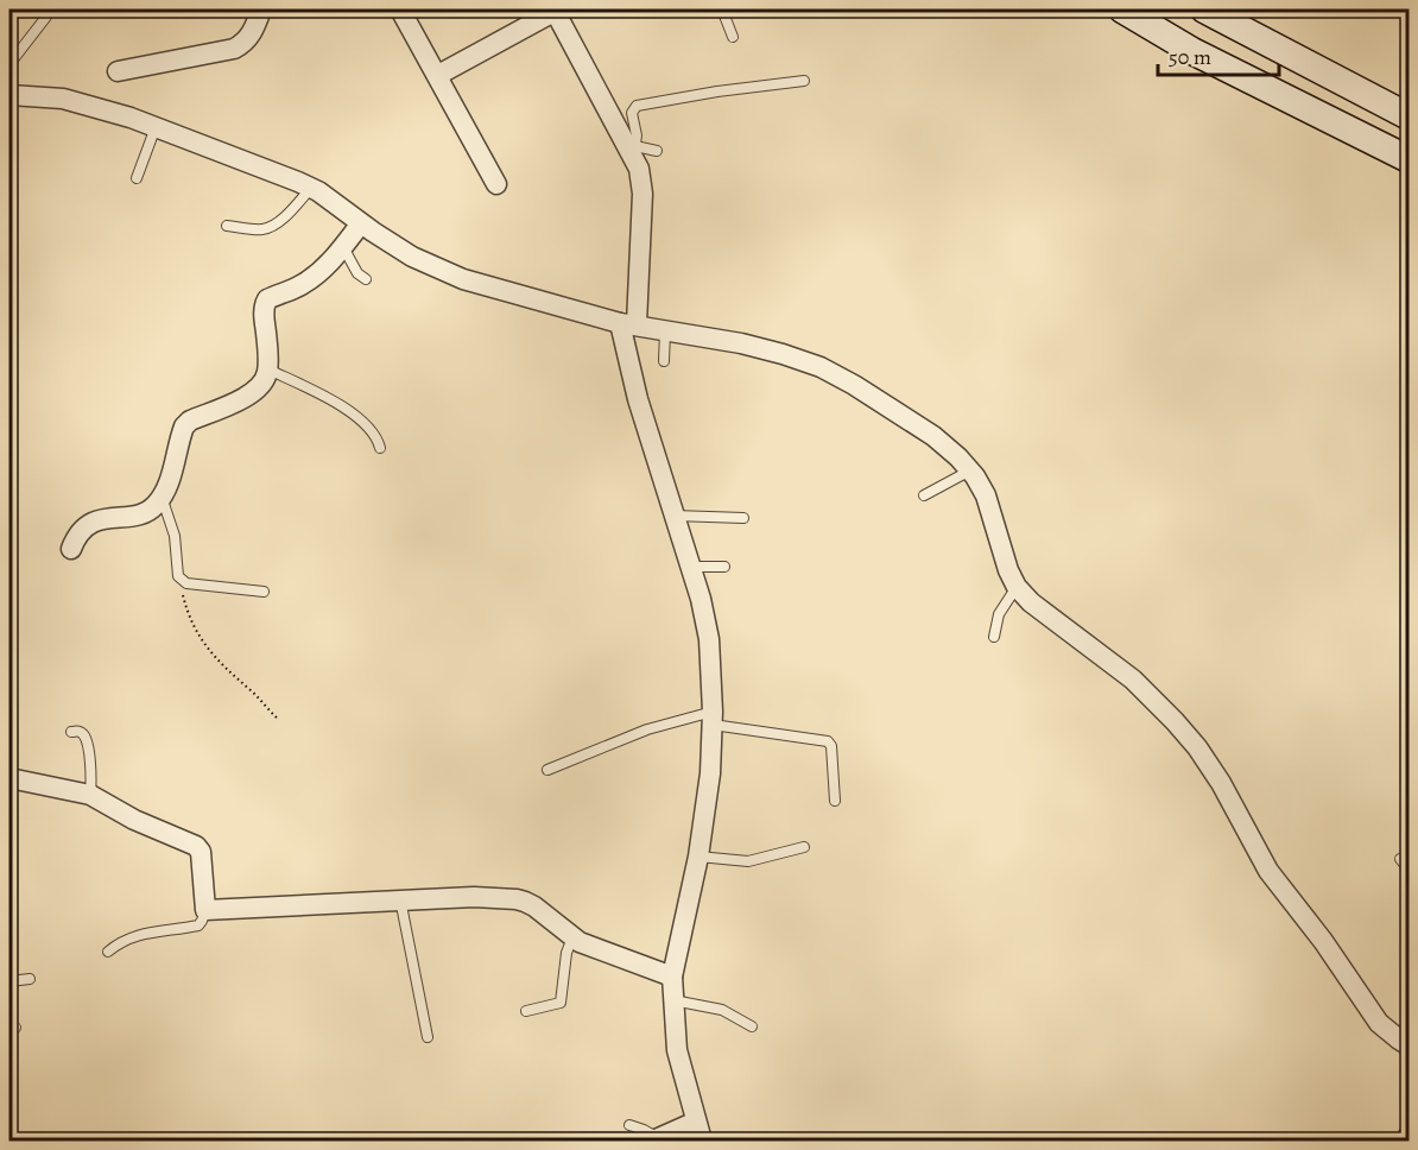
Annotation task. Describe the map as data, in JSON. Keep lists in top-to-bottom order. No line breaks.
{"scale_bar":"50 m"}
